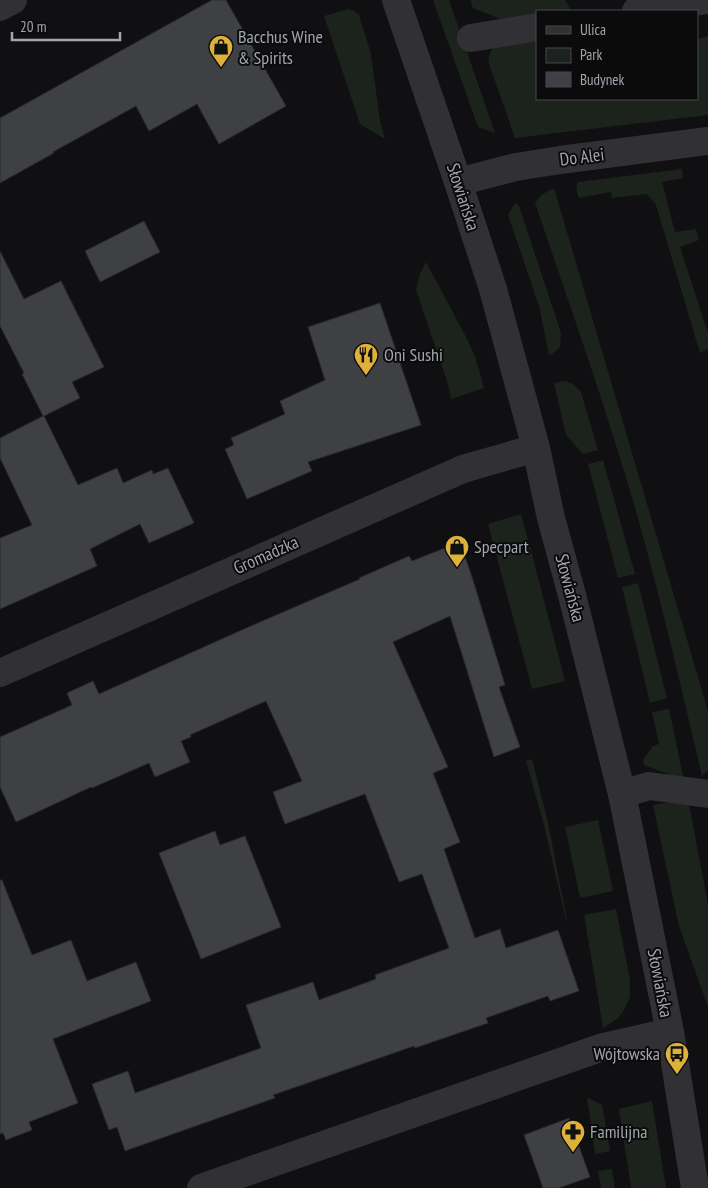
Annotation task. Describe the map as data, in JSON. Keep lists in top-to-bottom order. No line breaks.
{"streets":{"street":["Do Alei","Słowiańska","Gromadzka"]},"crossings":[["Do Alei","Słowiańska"],["Słowiańska","Gromadzka"]],"places":{"shop":["Bacchus Wine & Spirits","Specpart"],"restaurant":["Oni Sushi"],"bus stop":["Wójtowska"],"pharmacy":["Familijna"]},"legend":["Ulica","Park","Budynek"],"scale_bar":"20 m"}
